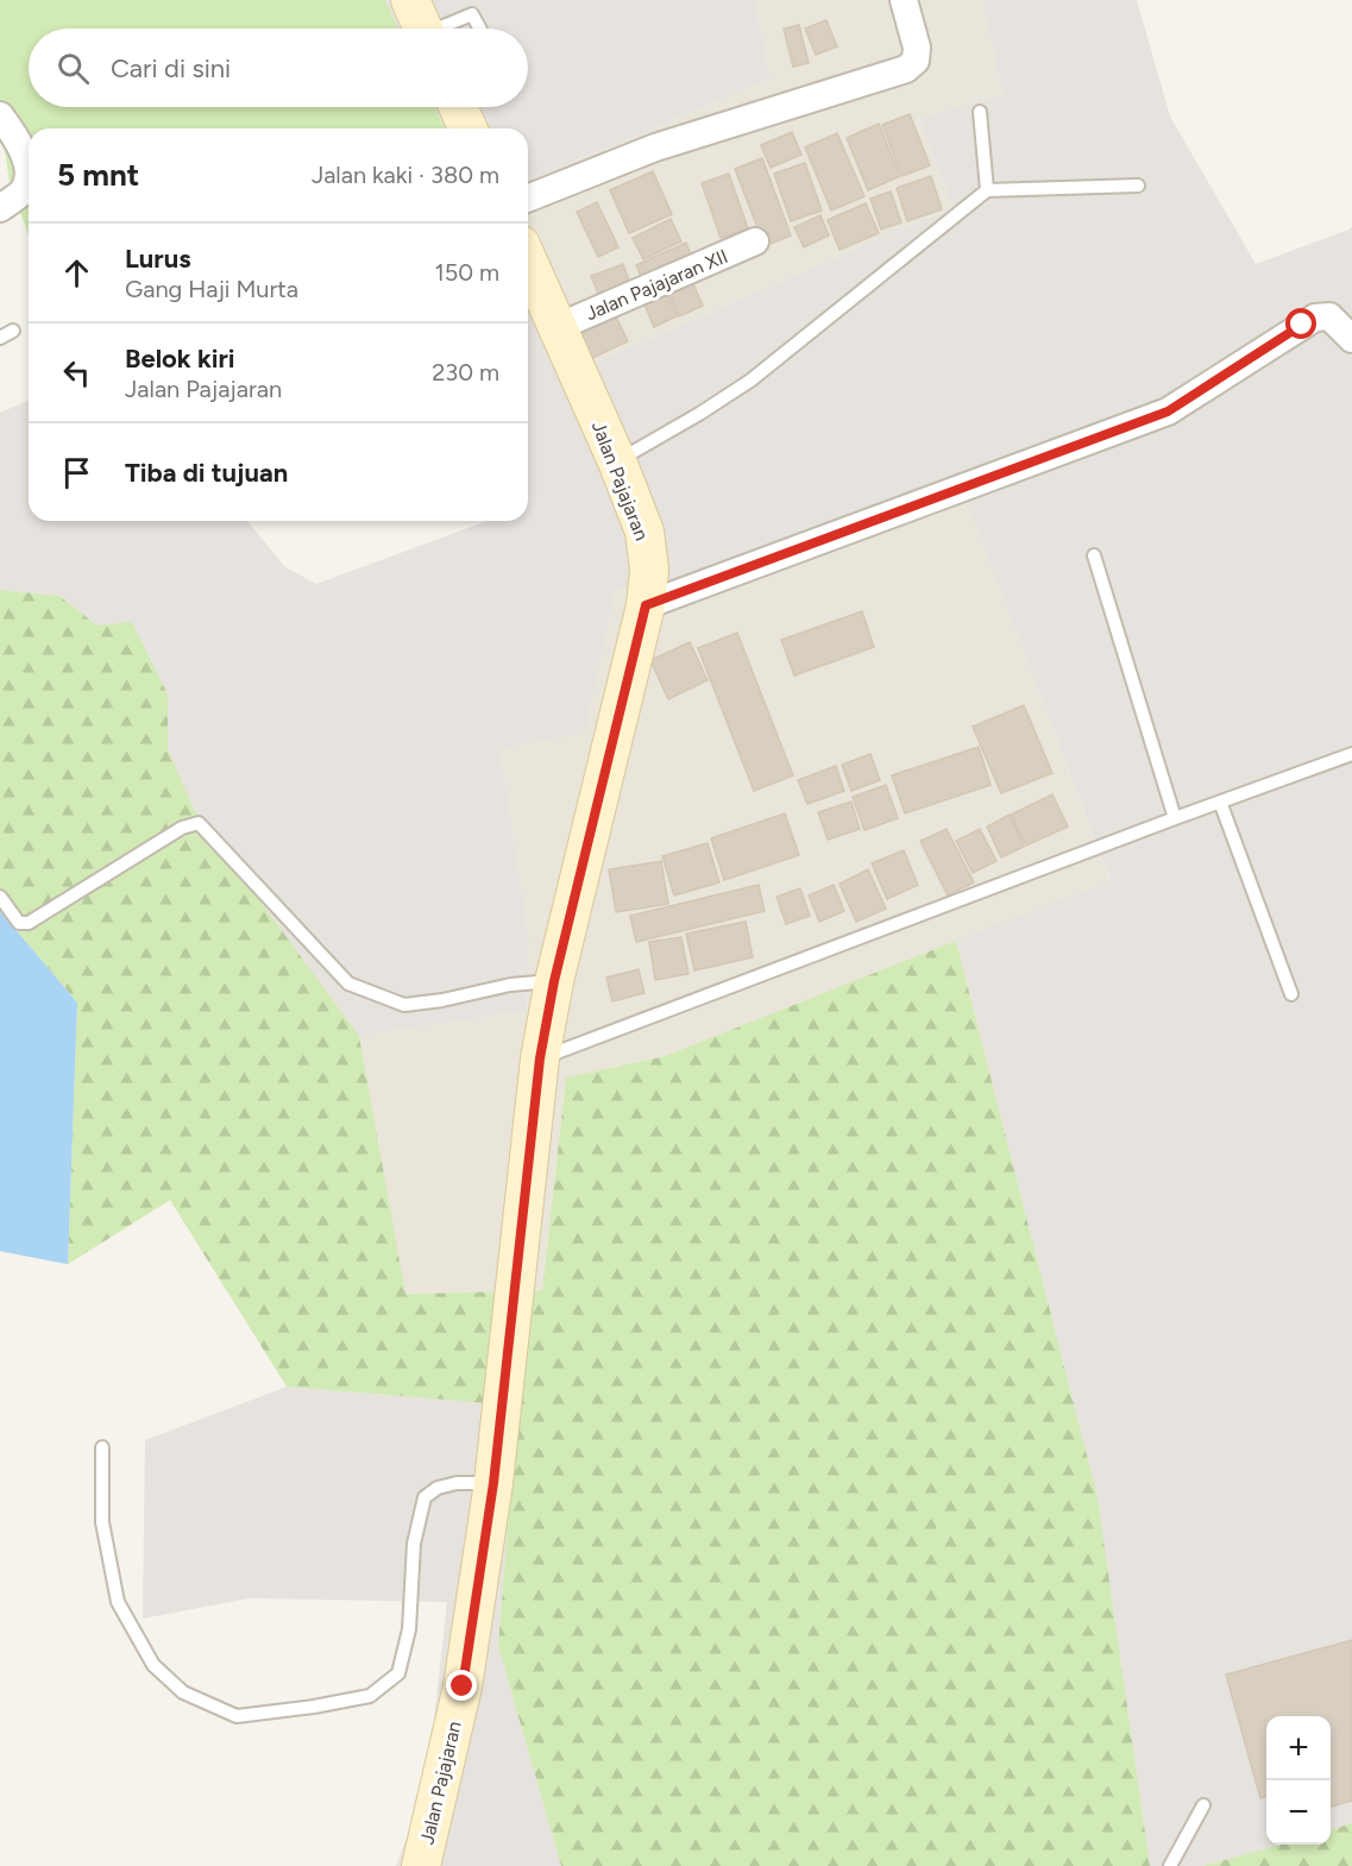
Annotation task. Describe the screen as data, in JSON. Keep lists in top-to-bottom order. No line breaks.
{"streets":{"main road":["Jalan Pajajaran"],"street":["Jalan Pajajaran XII"]},"crossings":[["Jalan Pajajaran XII","Jalan Pajajaran"]],"page":{"search":"Cari di sini","heading":["5 mnt","Jalan kaki · 380 m"],"list":[["Lurus","Gang Haji Murta","150 m"],["Belok kiri","Jalan Pajajaran","230 m"],"Tiba di tujuan"],"map_buttons":["+","−"]}}
